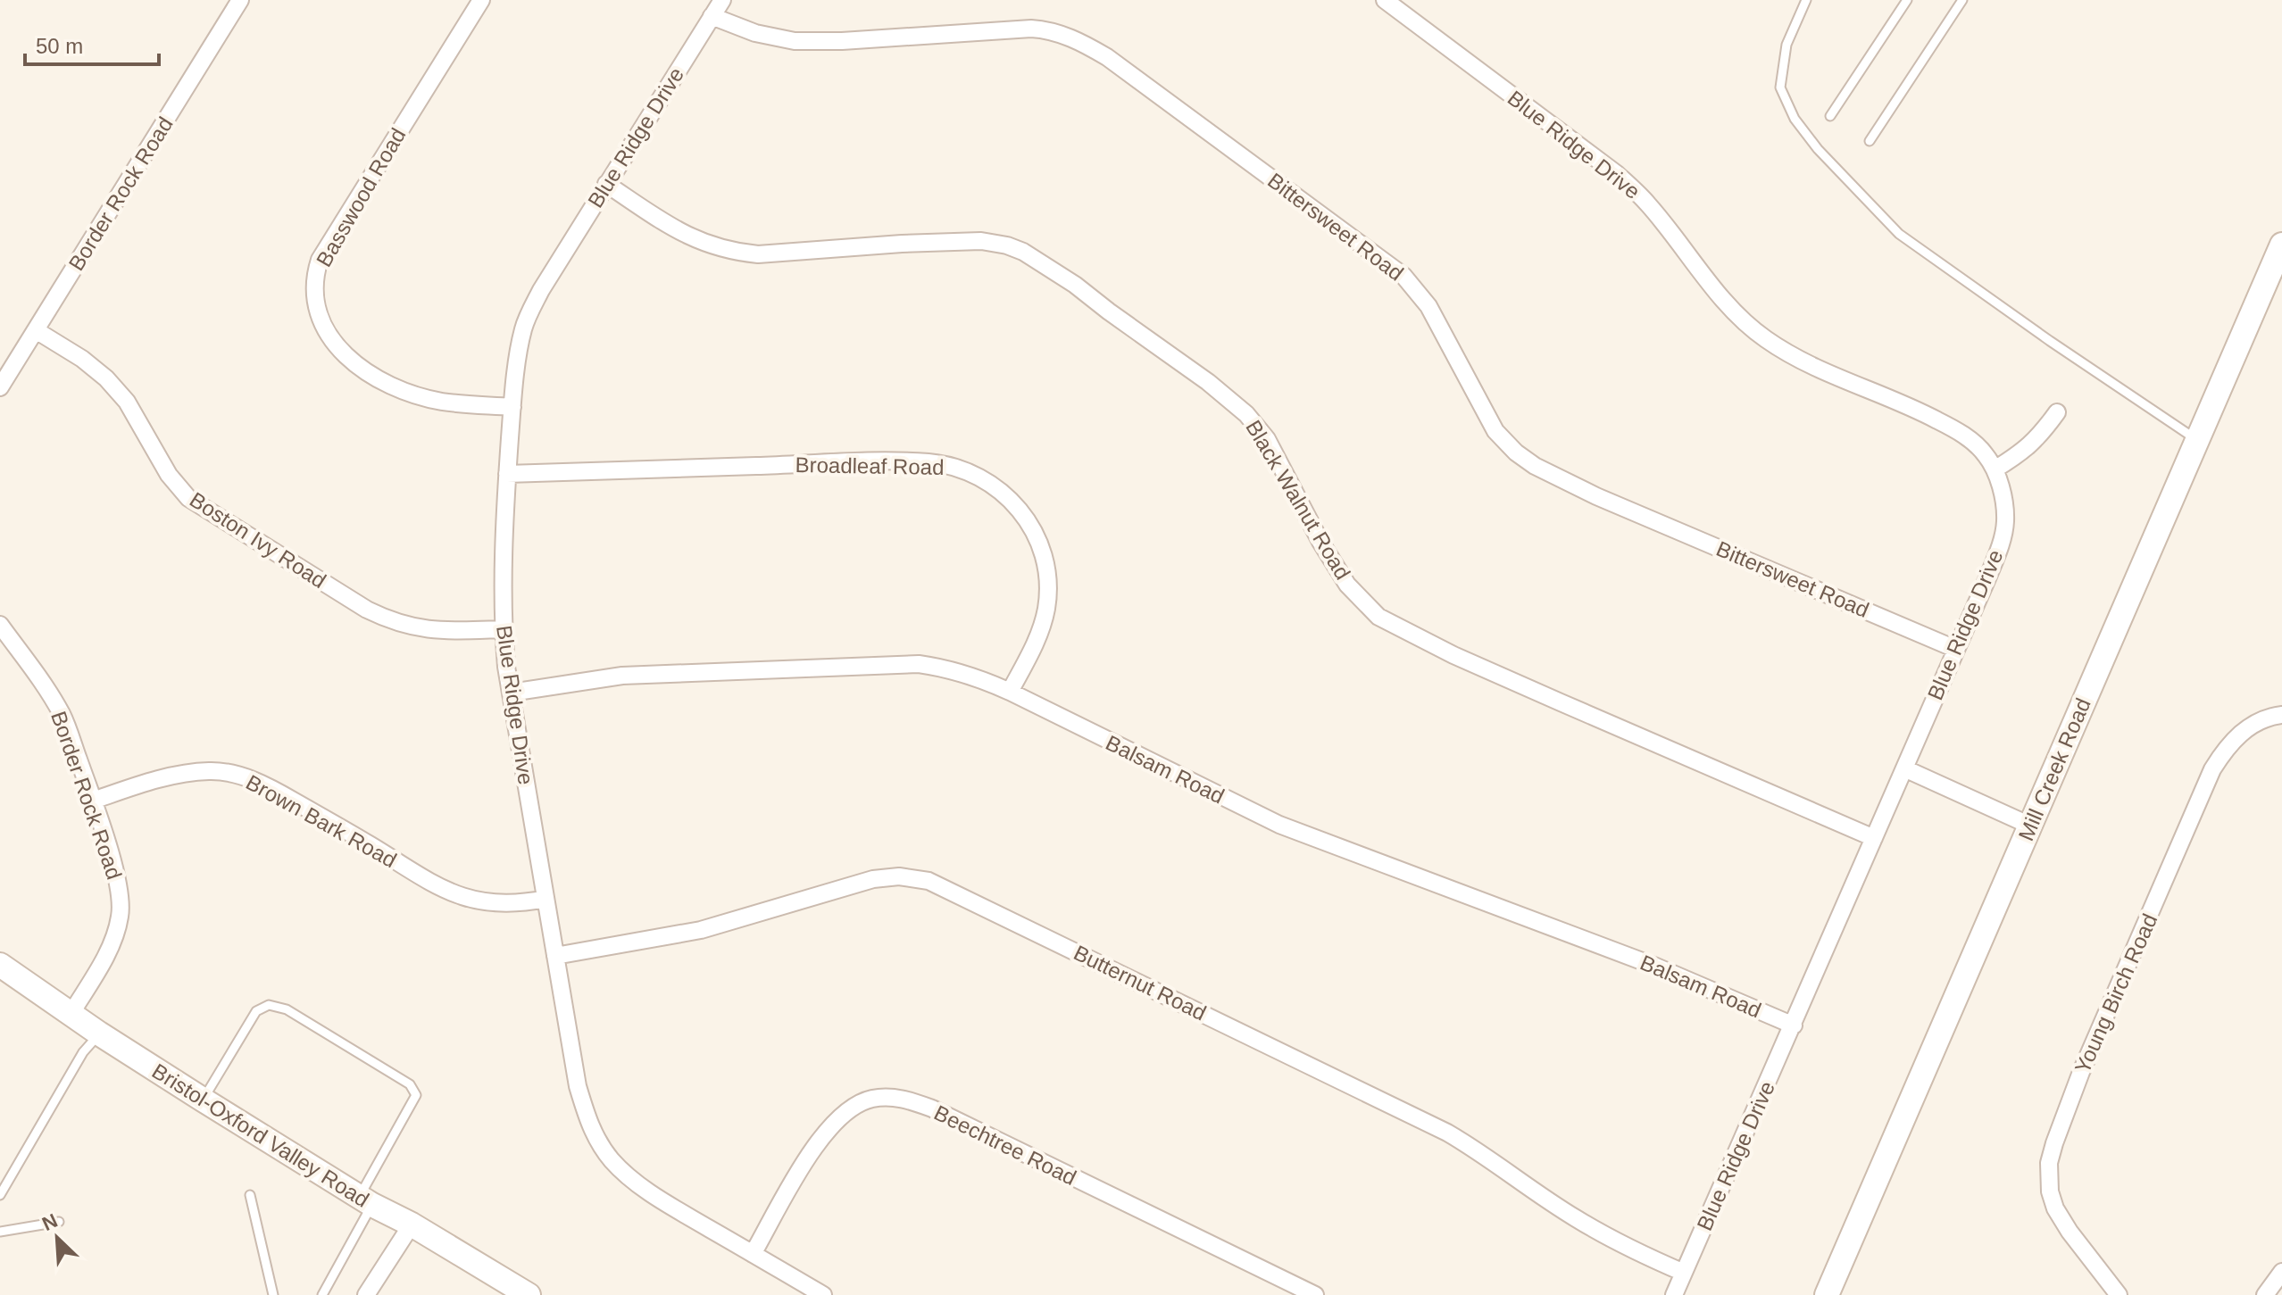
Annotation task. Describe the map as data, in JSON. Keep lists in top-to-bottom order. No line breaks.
{"streets":{"main road":["Mill Creek Road","Bristol-Oxford Valley Road"],"street":["Blue Ridge Drive","Border Rock Road","Basswood Road","Bittersweet Road","Broadleaf Road","Black Walnut Road","Boston Ivy Road","Balsam Road","Brown Bark Road","Butternut Road","Young Birch Road","Beechtree Road"]},"crossings":[["Blue Ridge Drive","Basswood Road"],["Blue Ridge Drive","Bittersweet Road"],["Blue Ridge Drive","Broadleaf Road"],["Blue Ridge Drive","Black Walnut Road"],["Blue Ridge Drive","Boston Ivy Road"],["Blue Ridge Drive","Balsam Road"],["Blue Ridge Drive","Brown Bark Road"],["Blue Ridge Drive","Butternut Road"],["Blue Ridge Drive","Beechtree Road"],["Border Rock Road","Boston Ivy Road"],["Border Rock Road","Brown Bark Road"],["Border Rock Road","Bristol-Oxford Valley Road"],["Broadleaf Road","Balsam Road"]],"scale_bar":"50 m","north":"top left"}
